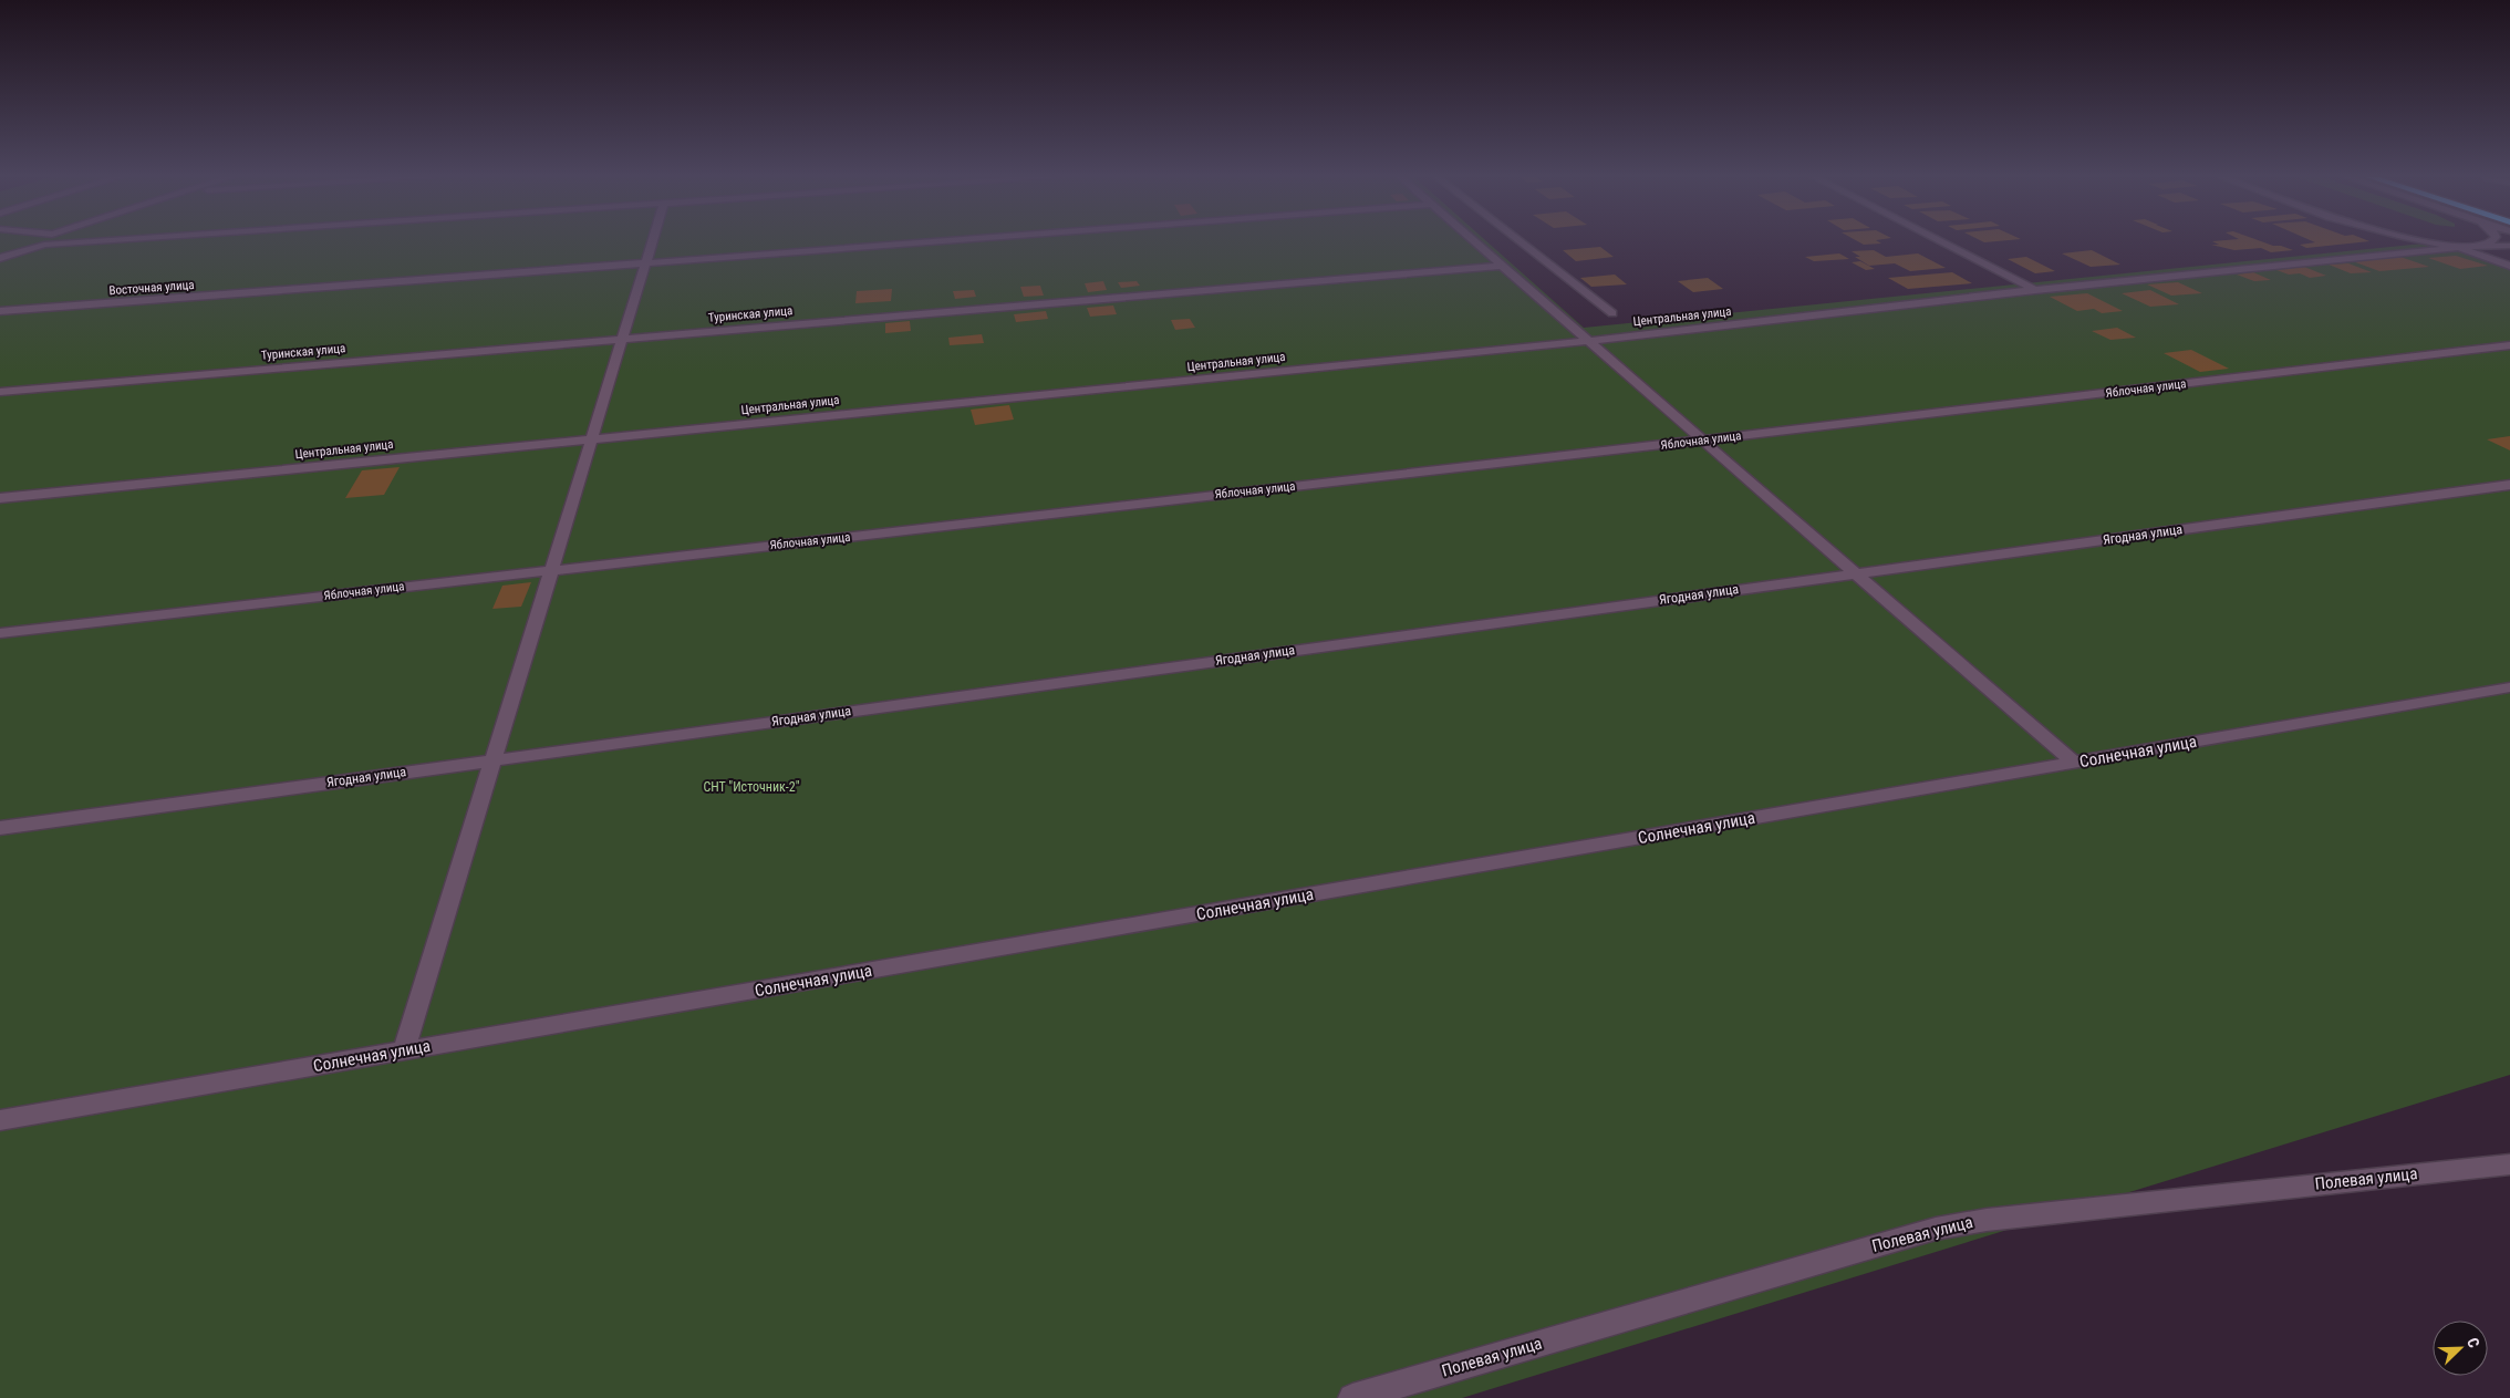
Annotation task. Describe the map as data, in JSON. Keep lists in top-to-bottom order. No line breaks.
{"streets":{"street":["Восточная улица","Туринская улица","Центральная улица","Яблочная улица","Ягодная улица","Солнечная улица","Полевая улица"]},"parks":["СНТ \"Источник-2\""],"north":"top right"}
